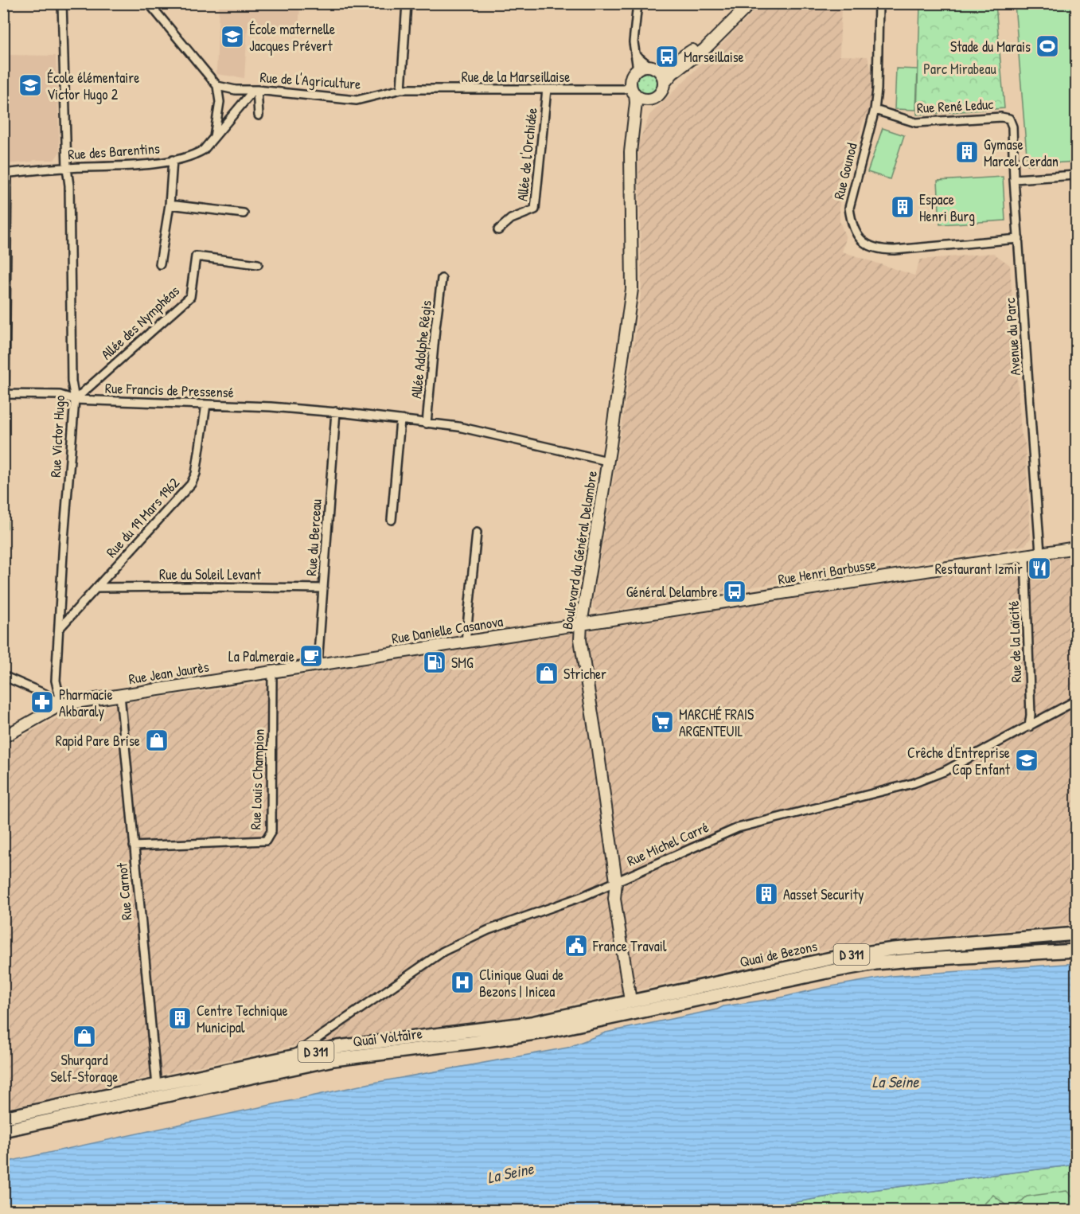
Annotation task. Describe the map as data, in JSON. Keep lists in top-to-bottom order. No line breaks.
{"streets":{"main road":["Quai de Bezons","D 311","Quai Voltaire"],"street":["Rue de la Marseillaise","Rue de l'Agriculture","Rue René Leduc","Rue des Barentins","Allée de l'Orchidée","Rue Gounod","Allée des Nymphéas","Avenue du Parc","Allée Adolphe Régis","Rue Francis de Pressensé","Rue Victor Hugo","Rue du 19 Mars 1962","Rue du Berceau","Boulevard du Général Delambre","Rue Henri Barbusse","Rue du Soleil Levant","Rue Danielle Casanova","Rue de la Laïcité","Rue Jean Jaurès","Rue Louis Champion","Rue Michel Carré","Rue Carnot"]},"crossings":[["Rue de la Marseillaise","Rue de l'Agriculture"],["Rue de la Marseillaise","Allée de l'Orchidée"],["Rue de la Marseillaise","Boulevard du Général Delambre"],["Rue de l'Agriculture","Rue des Barentins"],["Rue René Leduc","Rue Gounod"],["Rue René Leduc","Avenue du Parc"],["Rue des Barentins","Rue Victor Hugo"],["Rue Gounod","Avenue du Parc"],["Allée des Nymphéas","Rue Francis de Pressensé"],["Allée des Nymphéas","Rue Victor Hugo"],["Avenue du Parc","Rue Henri Barbusse"],["Allée Adolphe Régis","Rue Francis de Pressensé"],["Rue Francis de Pressensé","Rue Victor Hugo"],["Rue Francis de Pressensé","Rue du 19 Mars 1962"],["Rue Francis de Pressensé","Rue du Berceau"],["Rue Francis de Pressensé","Boulevard du Général Delambre"],["Rue Victor Hugo","Rue du 19 Mars 1962"],["Rue Victor Hugo","Rue Jean Jaurès"],["Rue du 19 Mars 1962","Rue du Soleil Levant"],["Rue du Berceau","Rue du Soleil Levant"],["Rue du Berceau","Rue Danielle Casanova"],["Rue du Berceau","Rue Jean Jaurès"],["Boulevard du Général Delambre","Rue Henri Barbusse"],["Boulevard du Général Delambre","Rue Danielle Casanova"],["Boulevard du Général Delambre","Rue Michel Carré"],["Boulevard du Général Delambre","Quai de Bezons"],["Boulevard du Général Delambre","Quai Voltaire"],["Rue Henri Barbusse","Rue Danielle Casanova"],["Rue Henri Barbusse","Rue de la Laïcité"],["Rue Danielle Casanova","Rue Jean Jaurès"],["Rue de la Laïcité","Rue Michel Carré"],["Rue Jean Jaurès","Rue Louis Champion"],["Rue Jean Jaurès","Rue Carnot"],["Rue Louis Champion","Rue Carnot"],["Rue Michel Carré","Quai Voltaire"],["Rue Carnot","Quai Voltaire"],["Quai de Bezons","Quai Voltaire"]],"water":["La Seine"],"parks":["Parc Mirabeau"],"places":{"school or university":["École maternelle Jacques Prévert","École élémentaire Victor Hugo 2","Crêche d'Entreprise Cap Enfant"],"sports":["Stade du Marais"],"bus stop":["Marseillaise","Général Delambre"],"building":["Gymase Marcel Cerdan","Espace Henri Burg","Aasset Security","Centre Technique Municipal"],"restaurant":["Restaurant Izmir"],"cafe":["La Palmeraie"],"fuel station":["SMG"],"shop":["Stricher","Rapid Pare Brise","Shurgard Self-Storage"],"pharmacy":["Pharmacie Akbaraly"],"supermarket":["MARCHÉ FRAIS ARGENTEUIL"],"public building":["France Travail"],"hospital":["Clinique Quai de Bezons | Inicea"]}}
